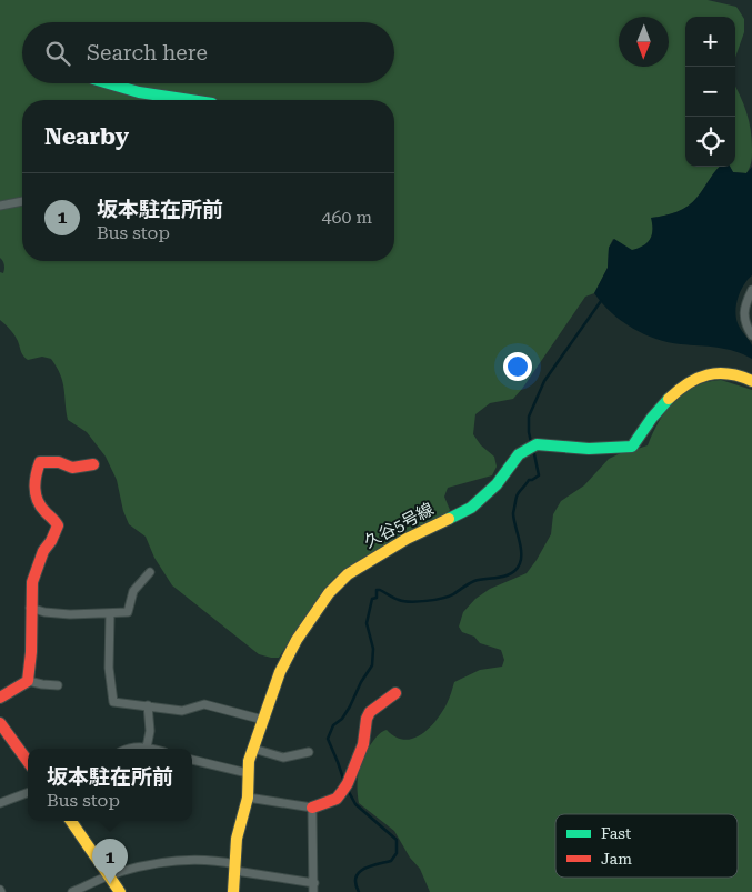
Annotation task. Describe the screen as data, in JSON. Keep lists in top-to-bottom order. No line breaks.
{"streets":{"street":["久谷5号線"]},"legend":["Fast","Jam"],"north":"bottom","page":{"map_buttons":["+","−"],"search":"Search here","heading":"Nearby","list":[{"mark":"1","name":"坂本駐在所前","note":"Bus stop","value":"460 m"}],"popup":["坂本駐在所前","Bus stop"],"pins":"1"}}
